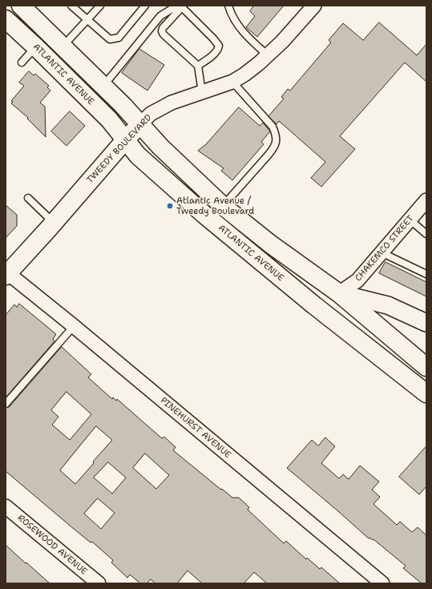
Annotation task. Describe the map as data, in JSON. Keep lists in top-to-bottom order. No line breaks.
{"streets":{"main road":["ATLANTIC AVENUE","TWEEDY BOULEVARD"],"street":["CHAKEMCO STREET","PINEHURST AVENUE","ROSEWOOD AVENUE"]},"crossings":[["ATLANTIC AVENUE","TWEEDY BOULEVARD"],["TWEEDY BOULEVARD","PINEHURST AVENUE"]],"places":["Atlantic Avenue / Tweedy Boulevard"]}
